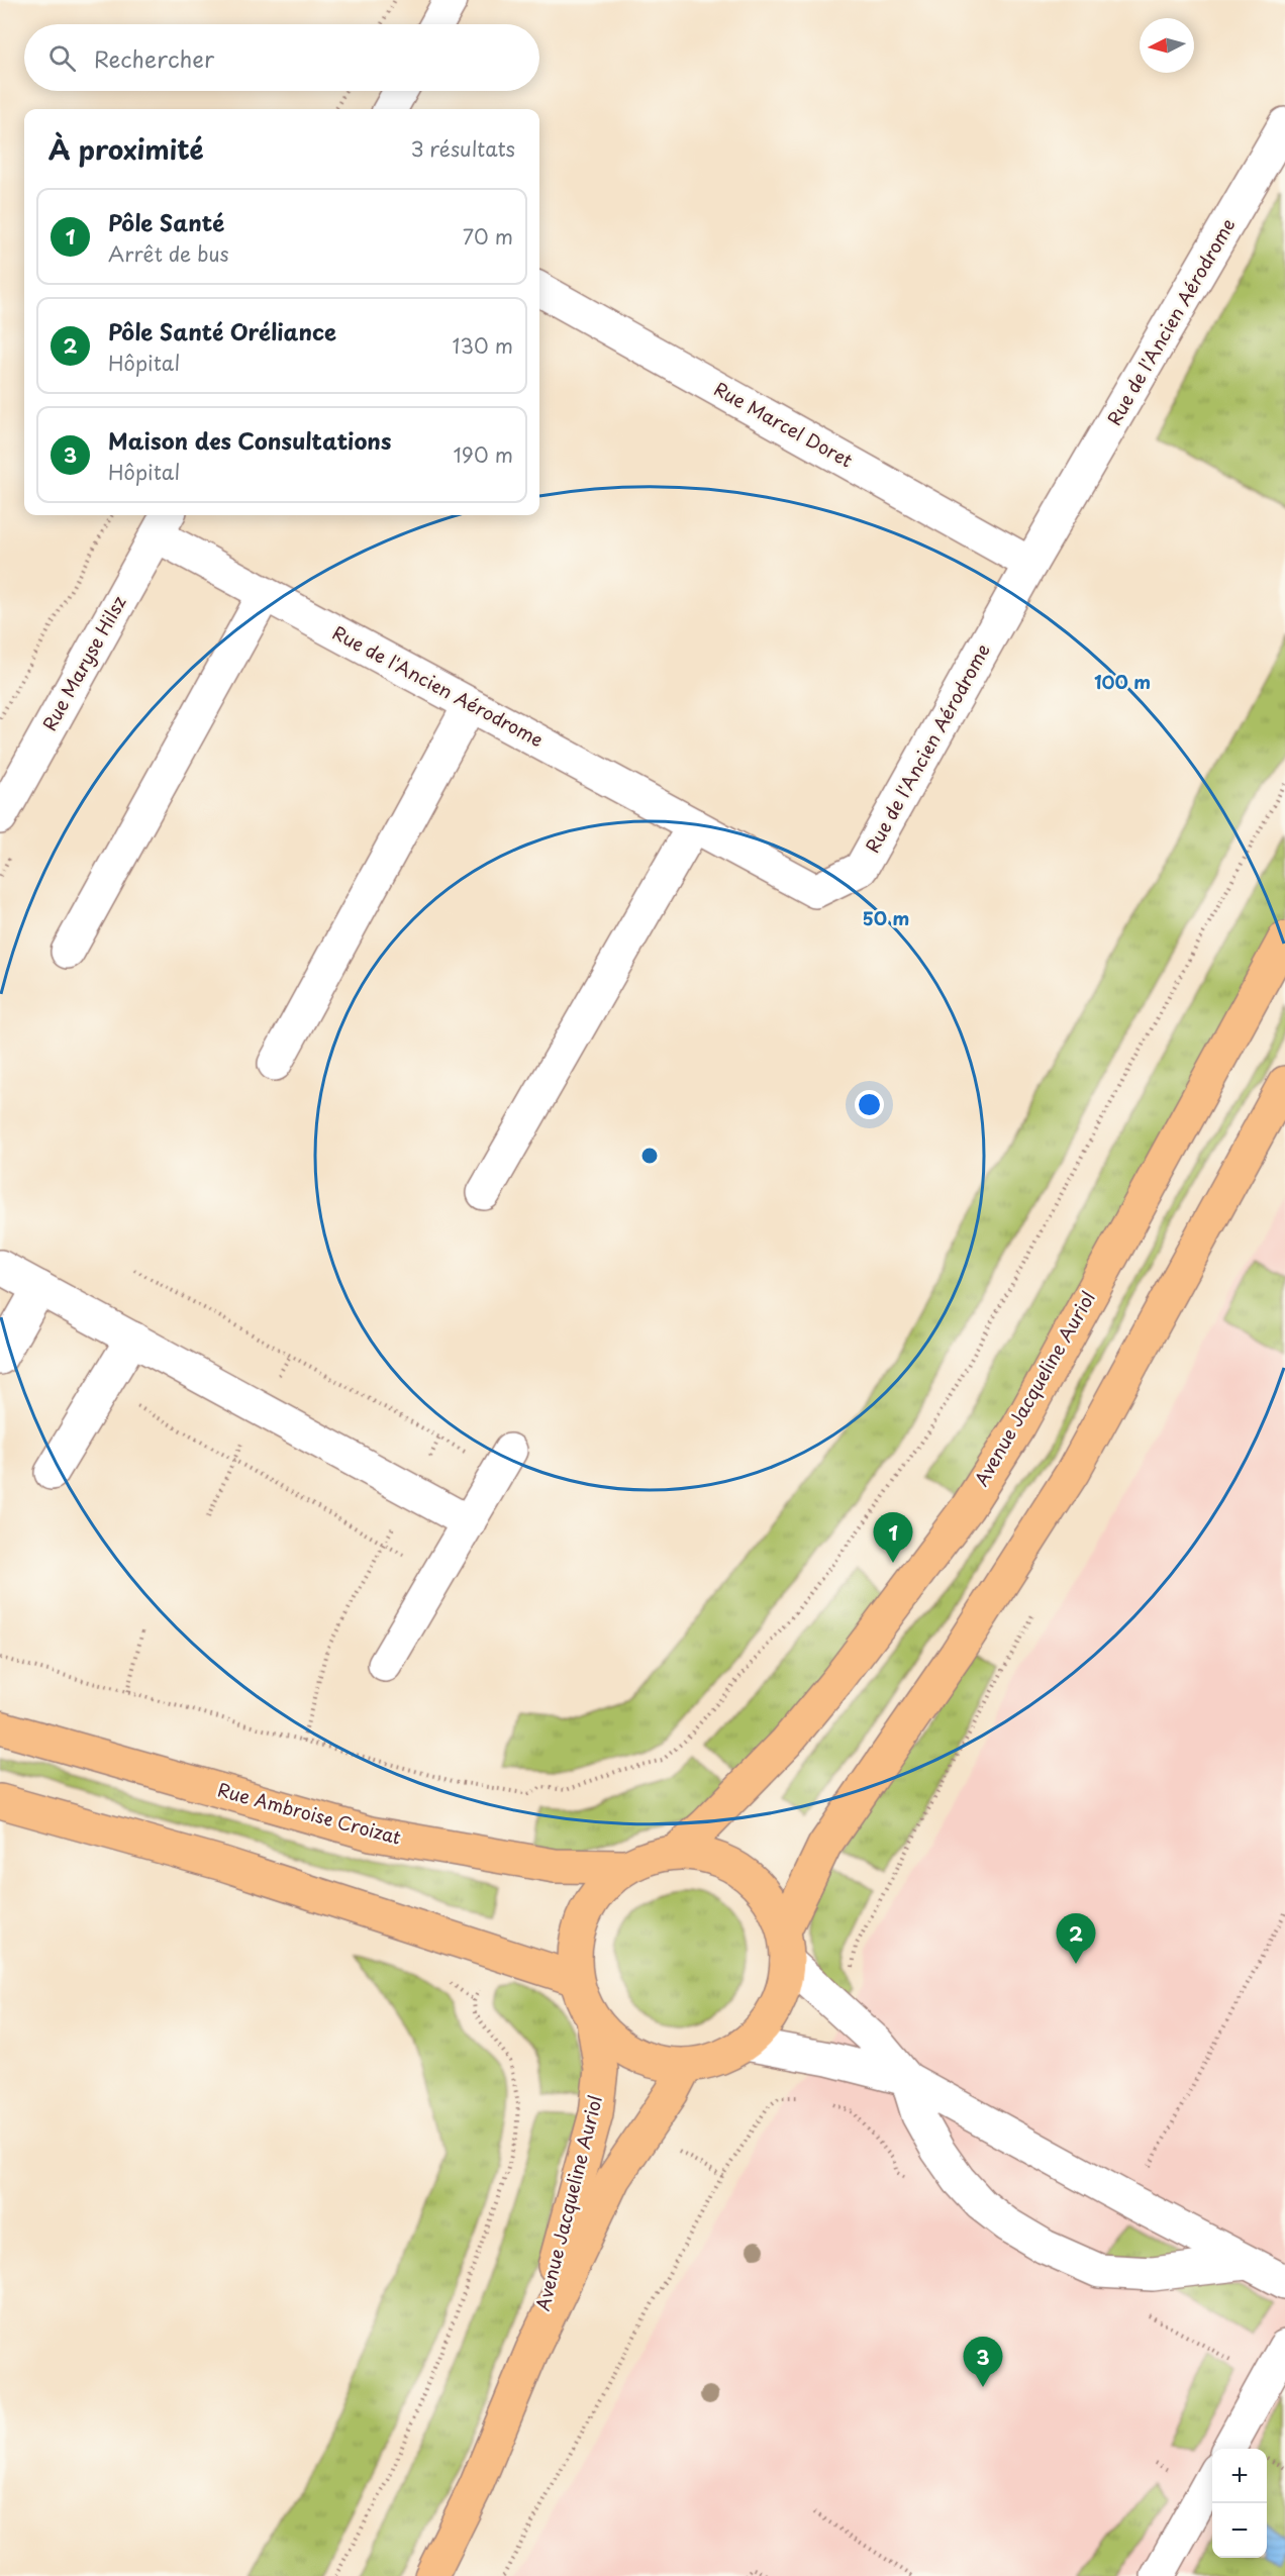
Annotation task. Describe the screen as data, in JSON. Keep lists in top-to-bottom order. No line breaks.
{"streets":{"main road":["Avenue Jacqueline Auriol","Rue Ambroise Croizat"],"street":["Rue de l'Ancien Aérodrome","Rue Marcel Doret","Rue Maryse Hilsz"]},"crossings":[["Rue de l'Ancien Aérodrome","Rue Marcel Doret"],["Rue de l'Ancien Aérodrome","Rue Maryse Hilsz"],["Avenue Jacqueline Auriol","Rue Ambroise Croizat"]],"north":"left","page":{"search":"Rechercher","heading":["À proximité","3 résultats"],"list":[{"mark":"1","name":"Pôle Santé","note":"Arrêt de bus","value":"70 m"},{"mark":"2","name":"Pôle Santé Oréliance","note":"Hôpital","value":"130 m"},{"mark":"3","name":"Maison des Consultations","note":"Hôpital","value":"190 m"}],"pins":["1","2","3"],"map_buttons":["+","−"]},"rings":["100 m","50 m"]}
